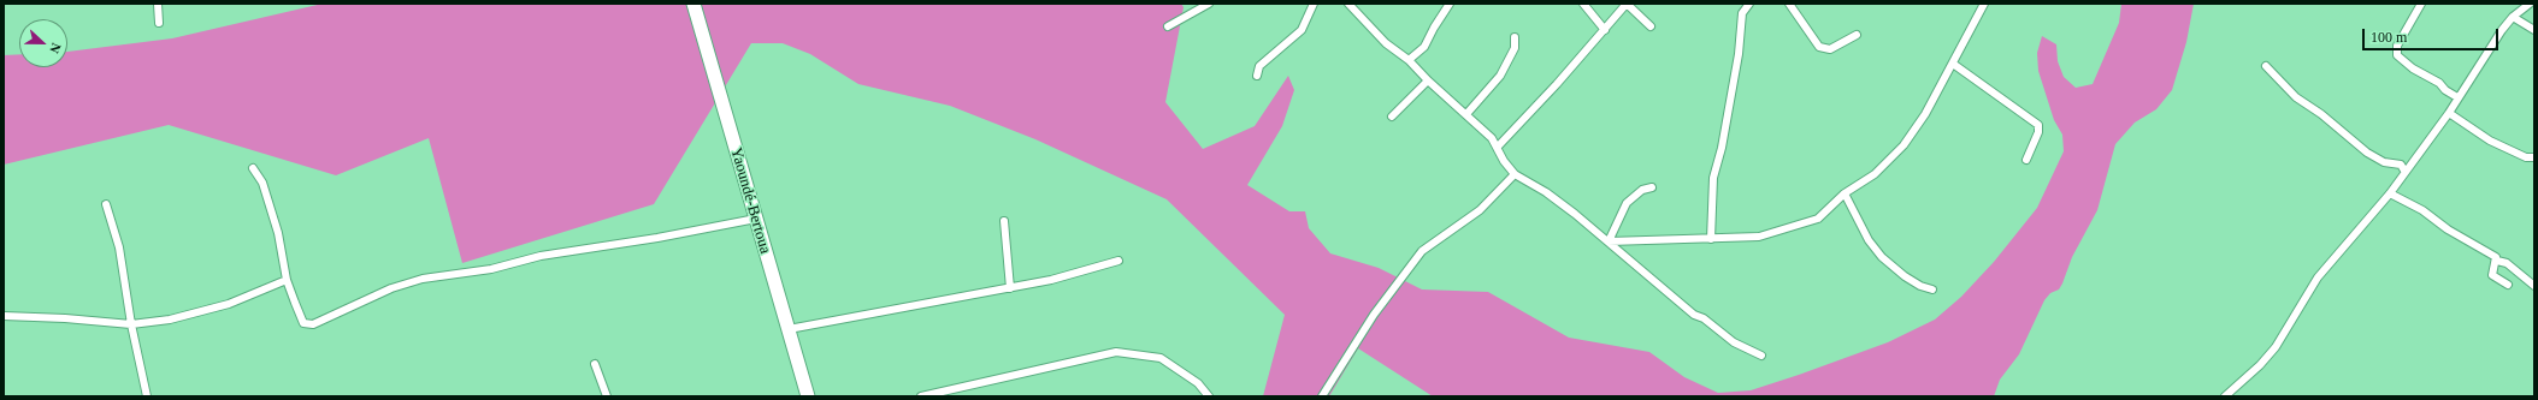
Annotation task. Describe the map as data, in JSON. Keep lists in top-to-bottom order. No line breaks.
{"streets":{"highway":["Yaoundé-Bertoua"]},"scale_bar":"100 m","north":"right"}
